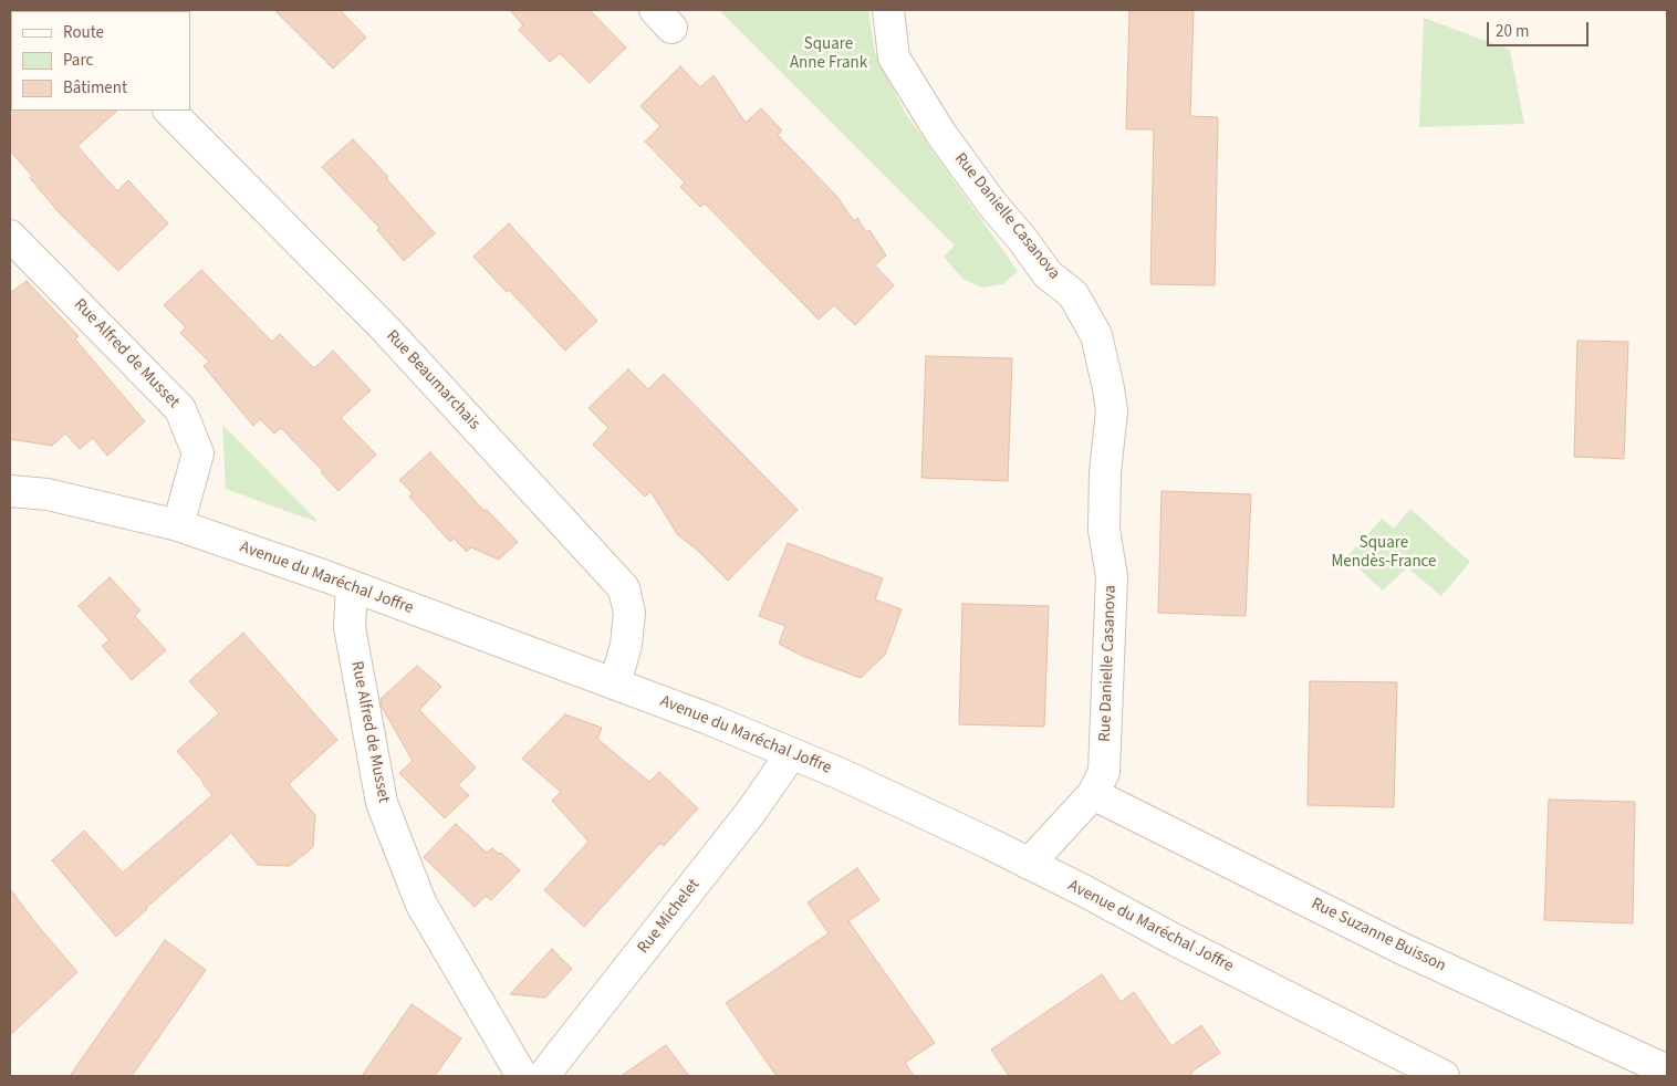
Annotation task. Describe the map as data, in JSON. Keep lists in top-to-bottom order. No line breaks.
{"streets":{"street":["Rue Danielle Casanova","Rue Alfred de Musset","Rue Beaumarchais","Avenue du Maréchal Joffre","Rue Michelet","Rue Suzanne Buisson"]},"crossings":[["Rue Danielle Casanova","Avenue du Maréchal Joffre"],["Rue Danielle Casanova","Rue Suzanne Buisson"],["Rue Alfred de Musset","Avenue du Maréchal Joffre"],["Rue Beaumarchais","Avenue du Maréchal Joffre"],["Avenue du Maréchal Joffre","Rue Michelet"]],"parks":["Square Anne Frank","Square Mendès-France"],"legend":["Route","Parc","Bâtiment"],"scale_bar":"20 m"}
